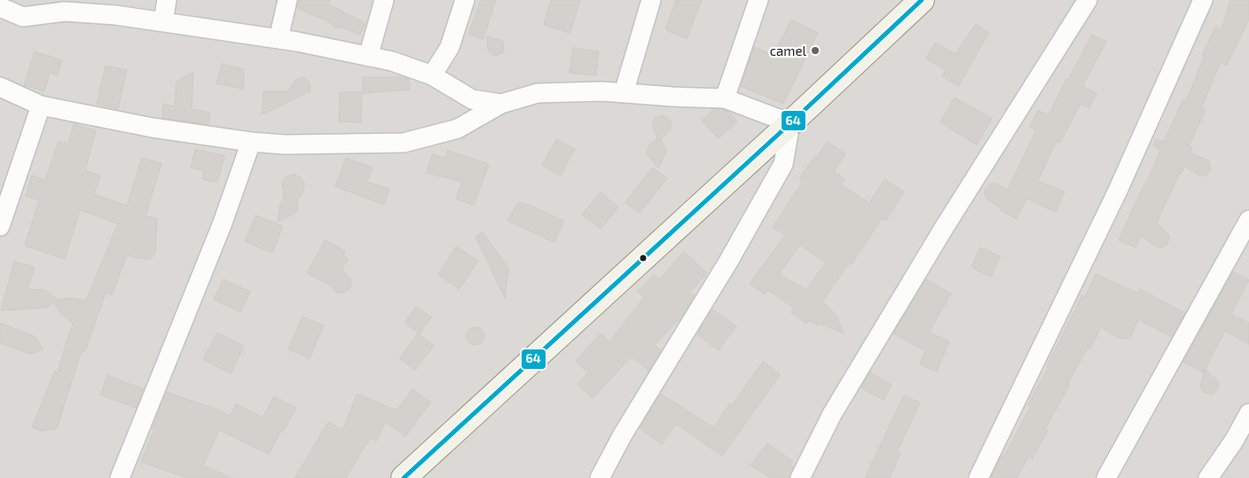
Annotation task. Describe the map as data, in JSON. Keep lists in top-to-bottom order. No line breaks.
{"places":["camel"],"lines":["transit line 64"]}
